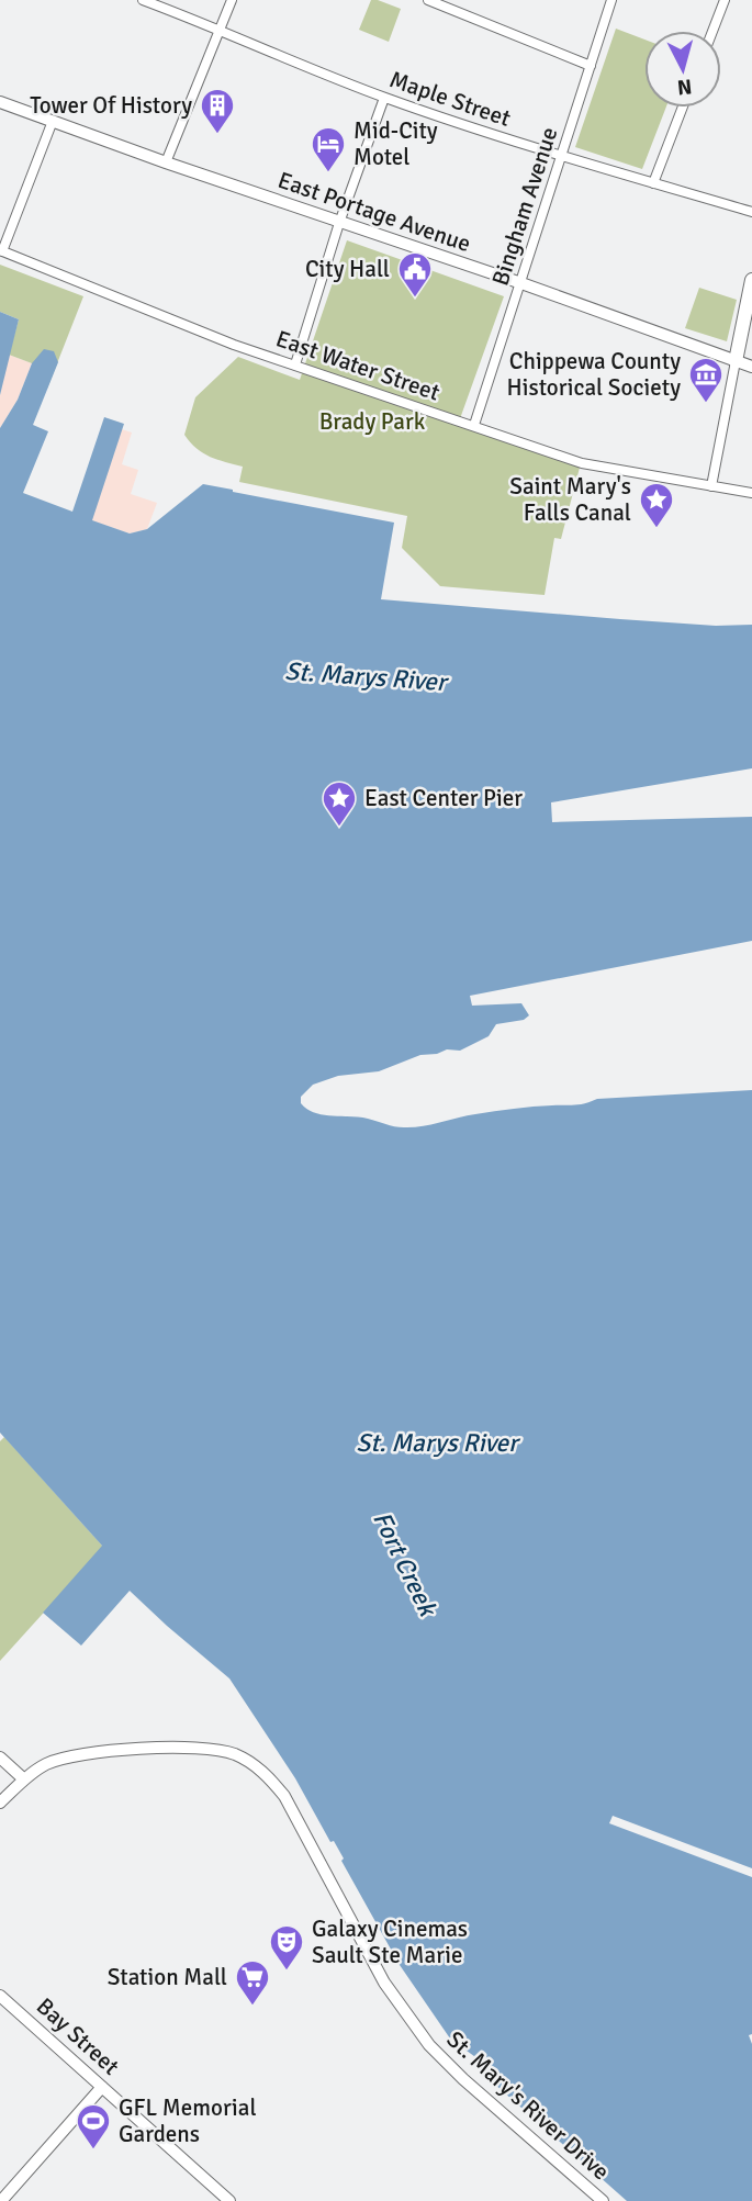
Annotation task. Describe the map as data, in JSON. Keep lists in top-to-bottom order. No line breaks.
{"streets":{"main road":["East Portage Avenue","Bay Street","St. Mary's River Drive"],"street":["Maple Street","Bingham Avenue","East Water Street"]},"crossings":[["Maple Street","Bingham Avenue"],["Bingham Avenue","East Portage Avenue"],["Bingham Avenue","East Water Street"]],"water":["St. Marys River","Fort Creek"],"parks":["Brady Park"],"places":{"building":["Tower Of History"],"hotel":["Mid-City Motel"],"public building":["City Hall"],"museum":["Chippewa County Historical Society"],"place":["Saint Mary's Falls Canal","East Center Pier"],"theatre":["Galaxy Cinemas Sault Ste Marie"],"supermarket":["Station Mall"],"sports":["GFL Memorial Gardens"]},"north":"bottom"}
